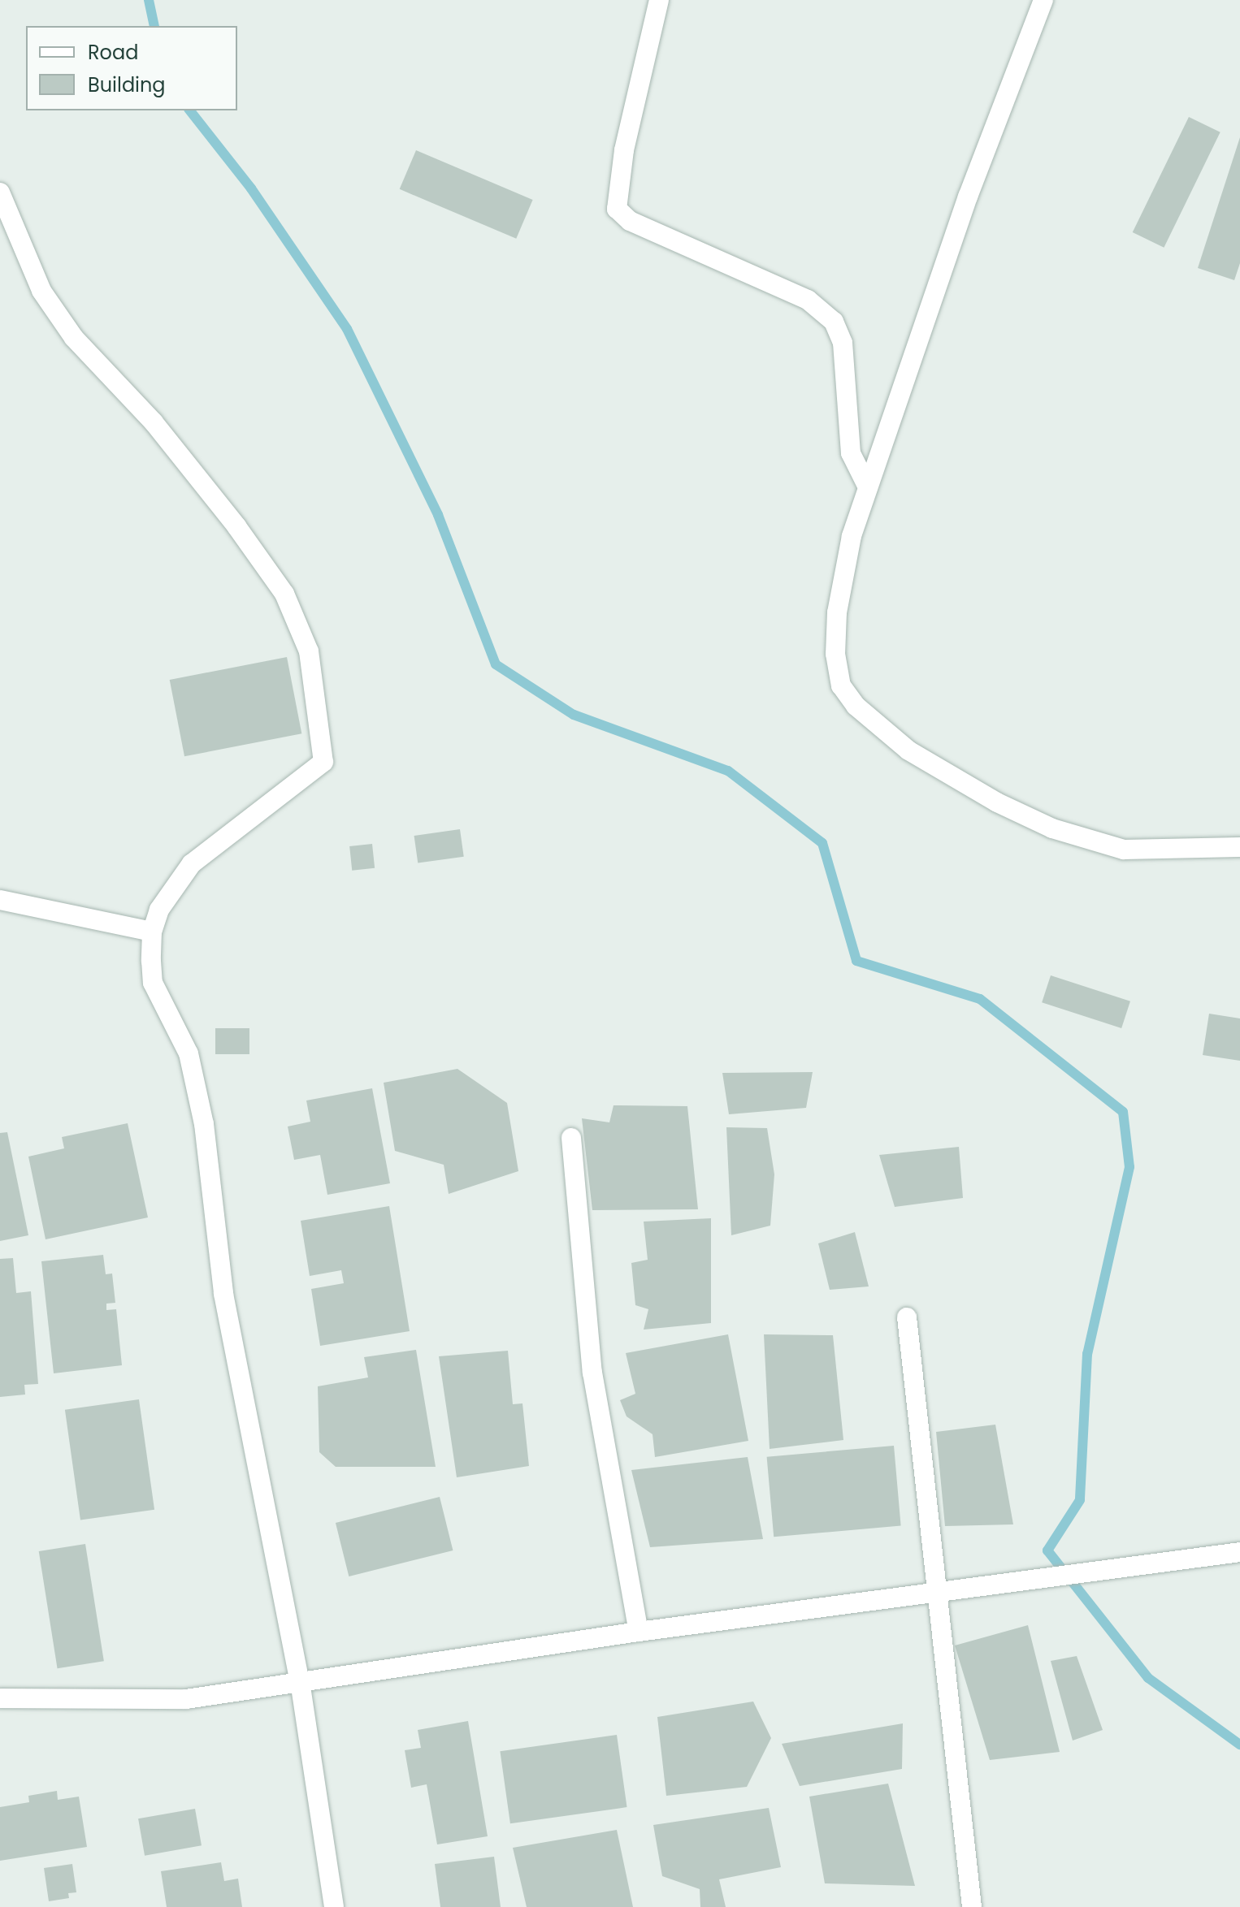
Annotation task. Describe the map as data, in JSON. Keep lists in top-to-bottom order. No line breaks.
{"legend":["Road","Building"]}
